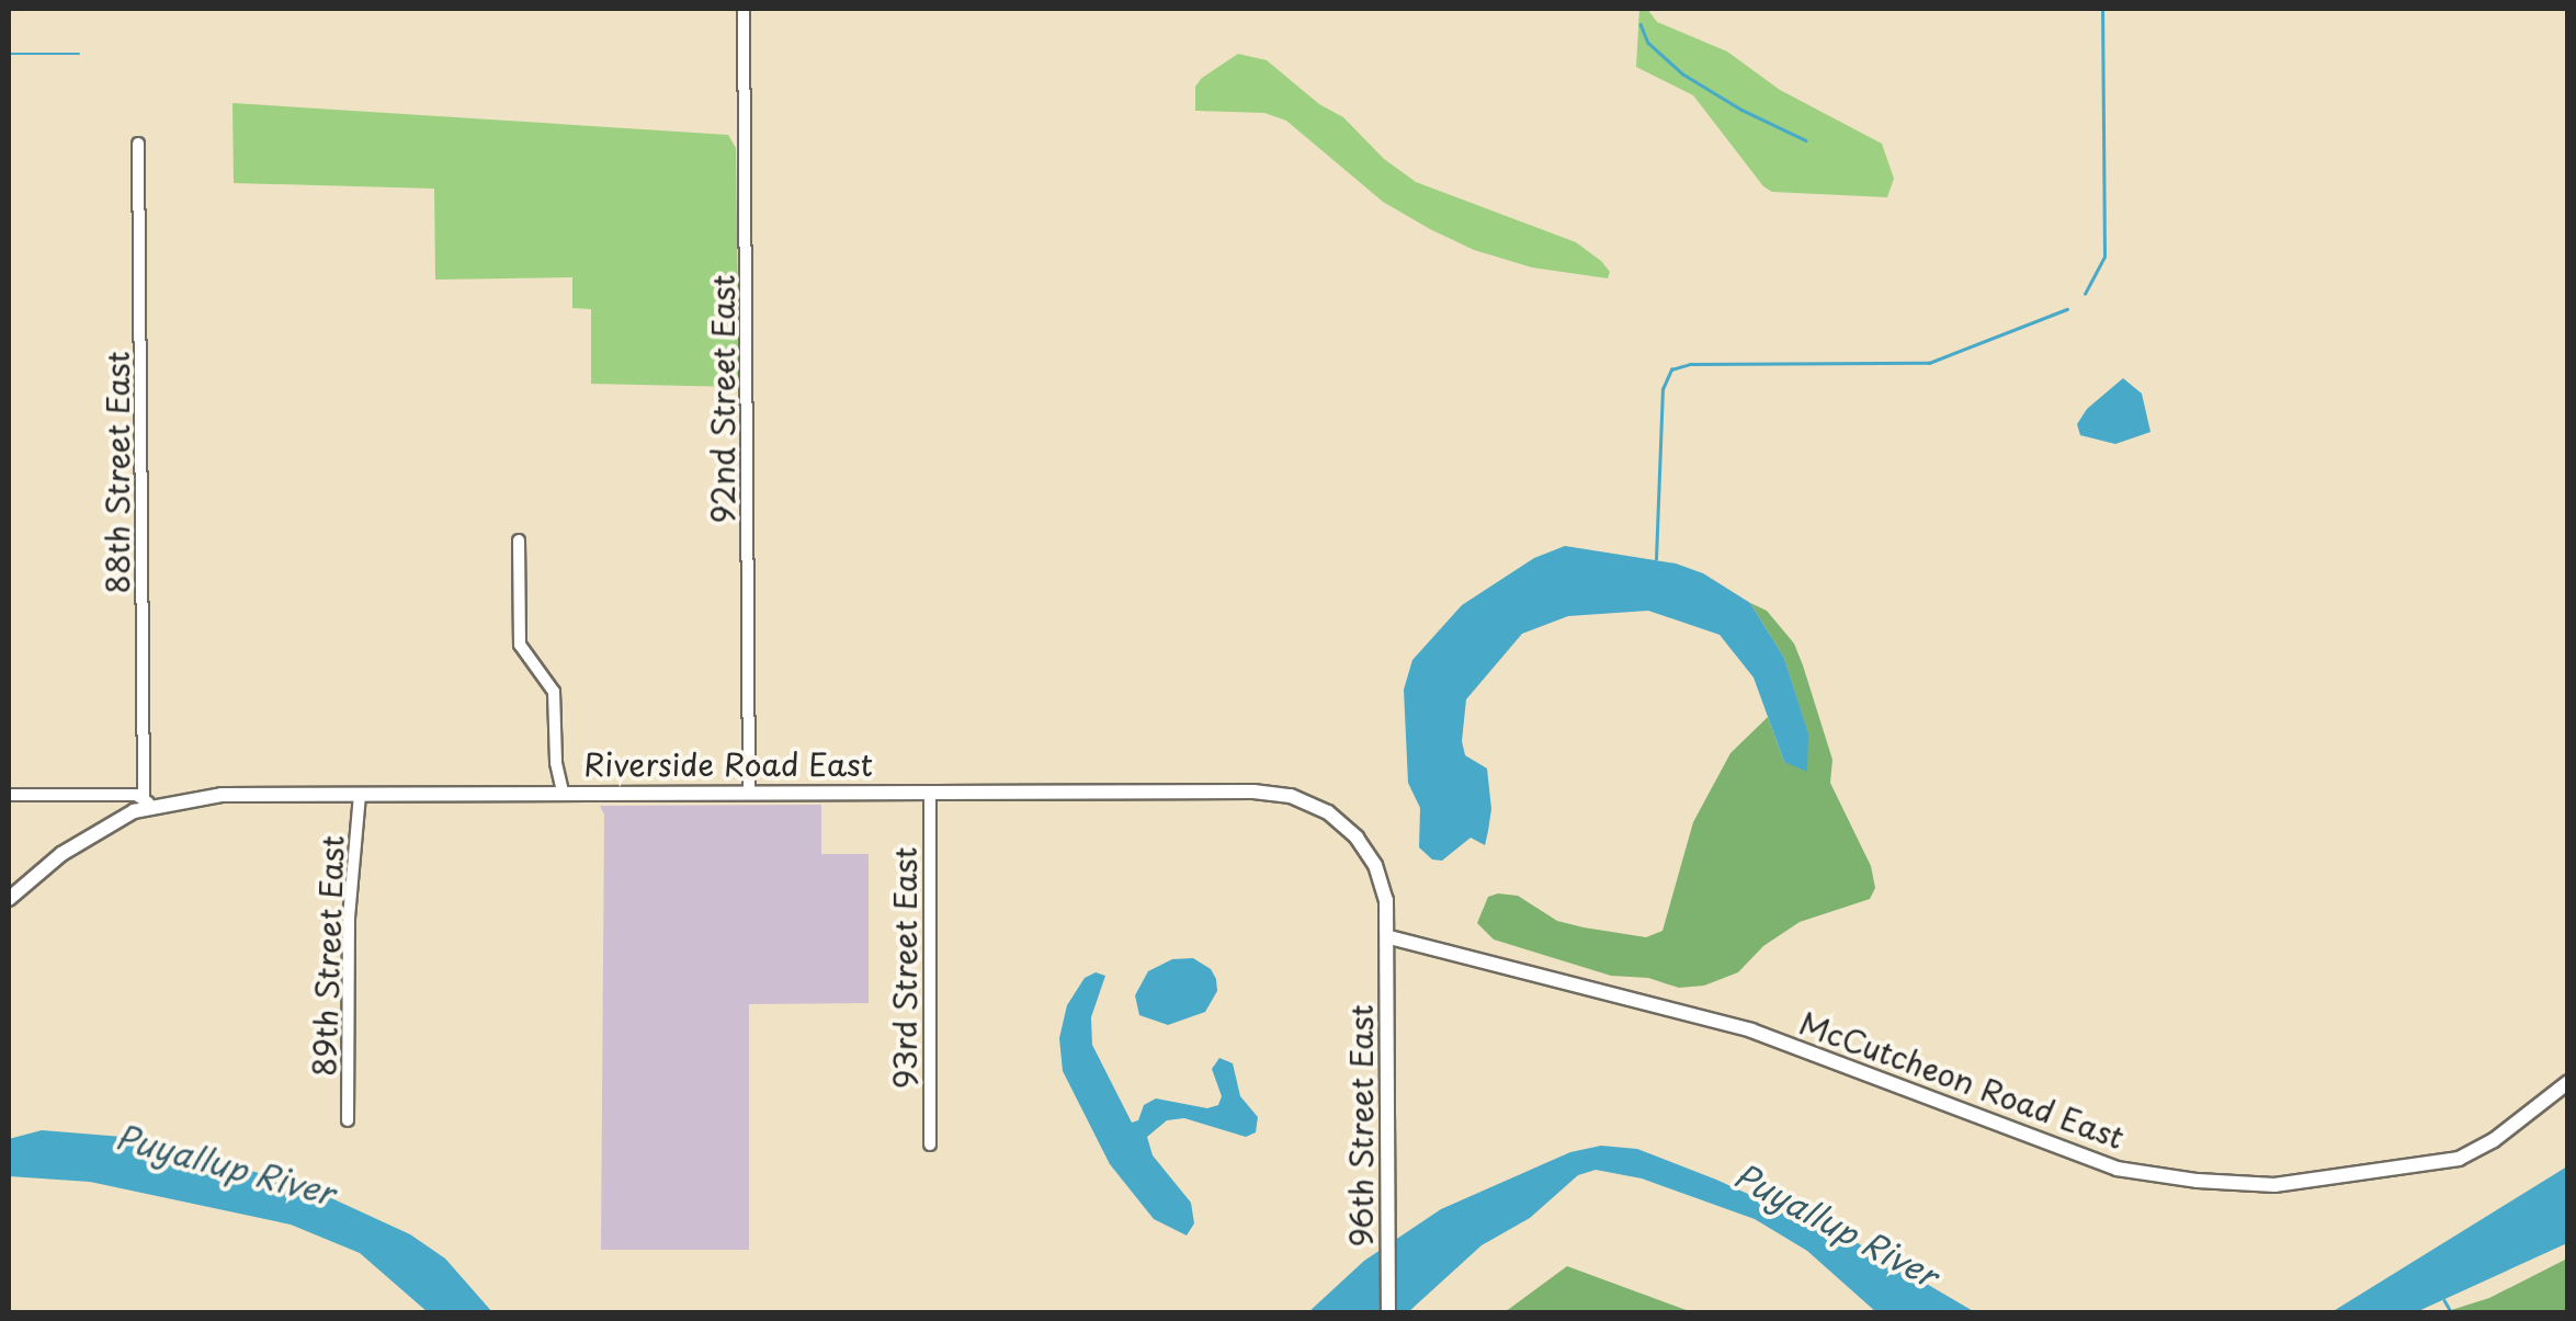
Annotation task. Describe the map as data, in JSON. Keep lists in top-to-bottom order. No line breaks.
{"streets":{"street":["92nd Street East","88th Street East","Riverside Road East","89th Street East","93rd Street East","McCutcheon Road East","96th Street East"]},"crossings":[["92nd Street East","Riverside Road East"],["88th Street East","Riverside Road East"],["Riverside Road East","89th Street East"],["Riverside Road East","93rd Street East"],["Riverside Road East","McCutcheon Road East"],["Riverside Road East","96th Street East"],["McCutcheon Road East","96th Street East"]],"water":["Puyallup River"]}
